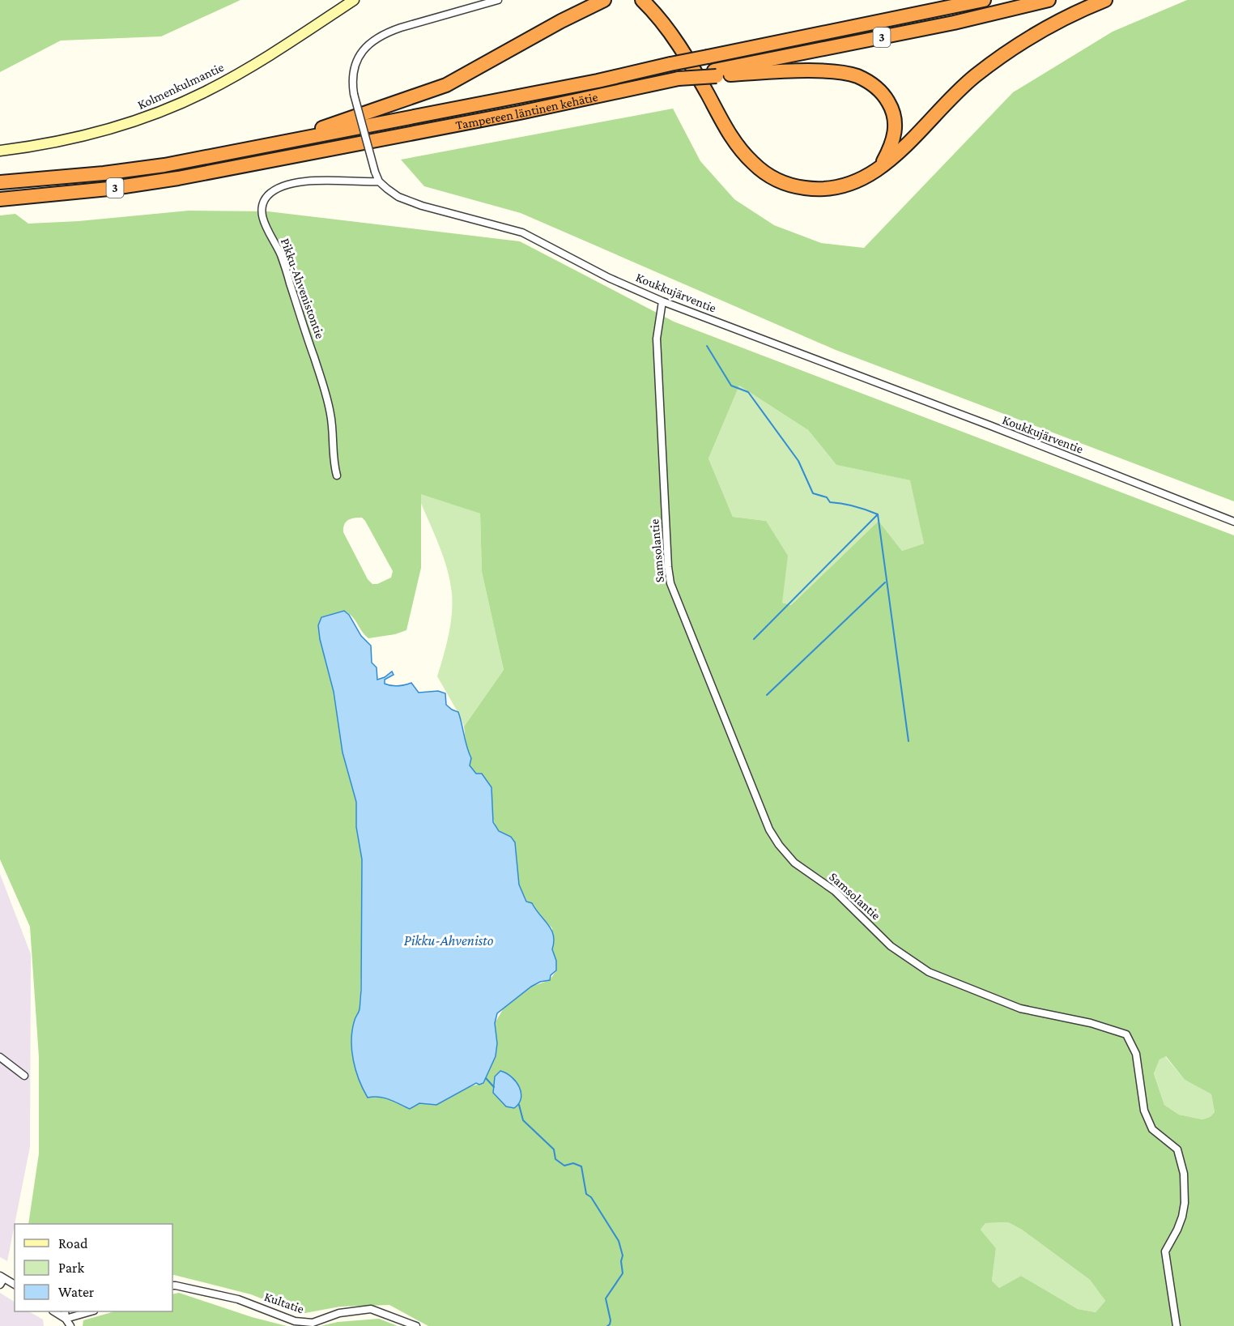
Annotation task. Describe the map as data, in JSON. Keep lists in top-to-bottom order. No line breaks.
{"streets":{"highway":["3","Tampereen läntinen kehätie"],"street":["Kolmenkulmantie","Pikku-Ahvenistontie","Koukkujärventie","Samsolantie","Kultatie"]},"crossings":[["Pikku-Ahvenistontie","Koukkujärventie"],["Koukkujärventie","Samsolantie"]],"water":["Pikku-Ahvenisto"],"legend":["Road","Park","Water"]}
